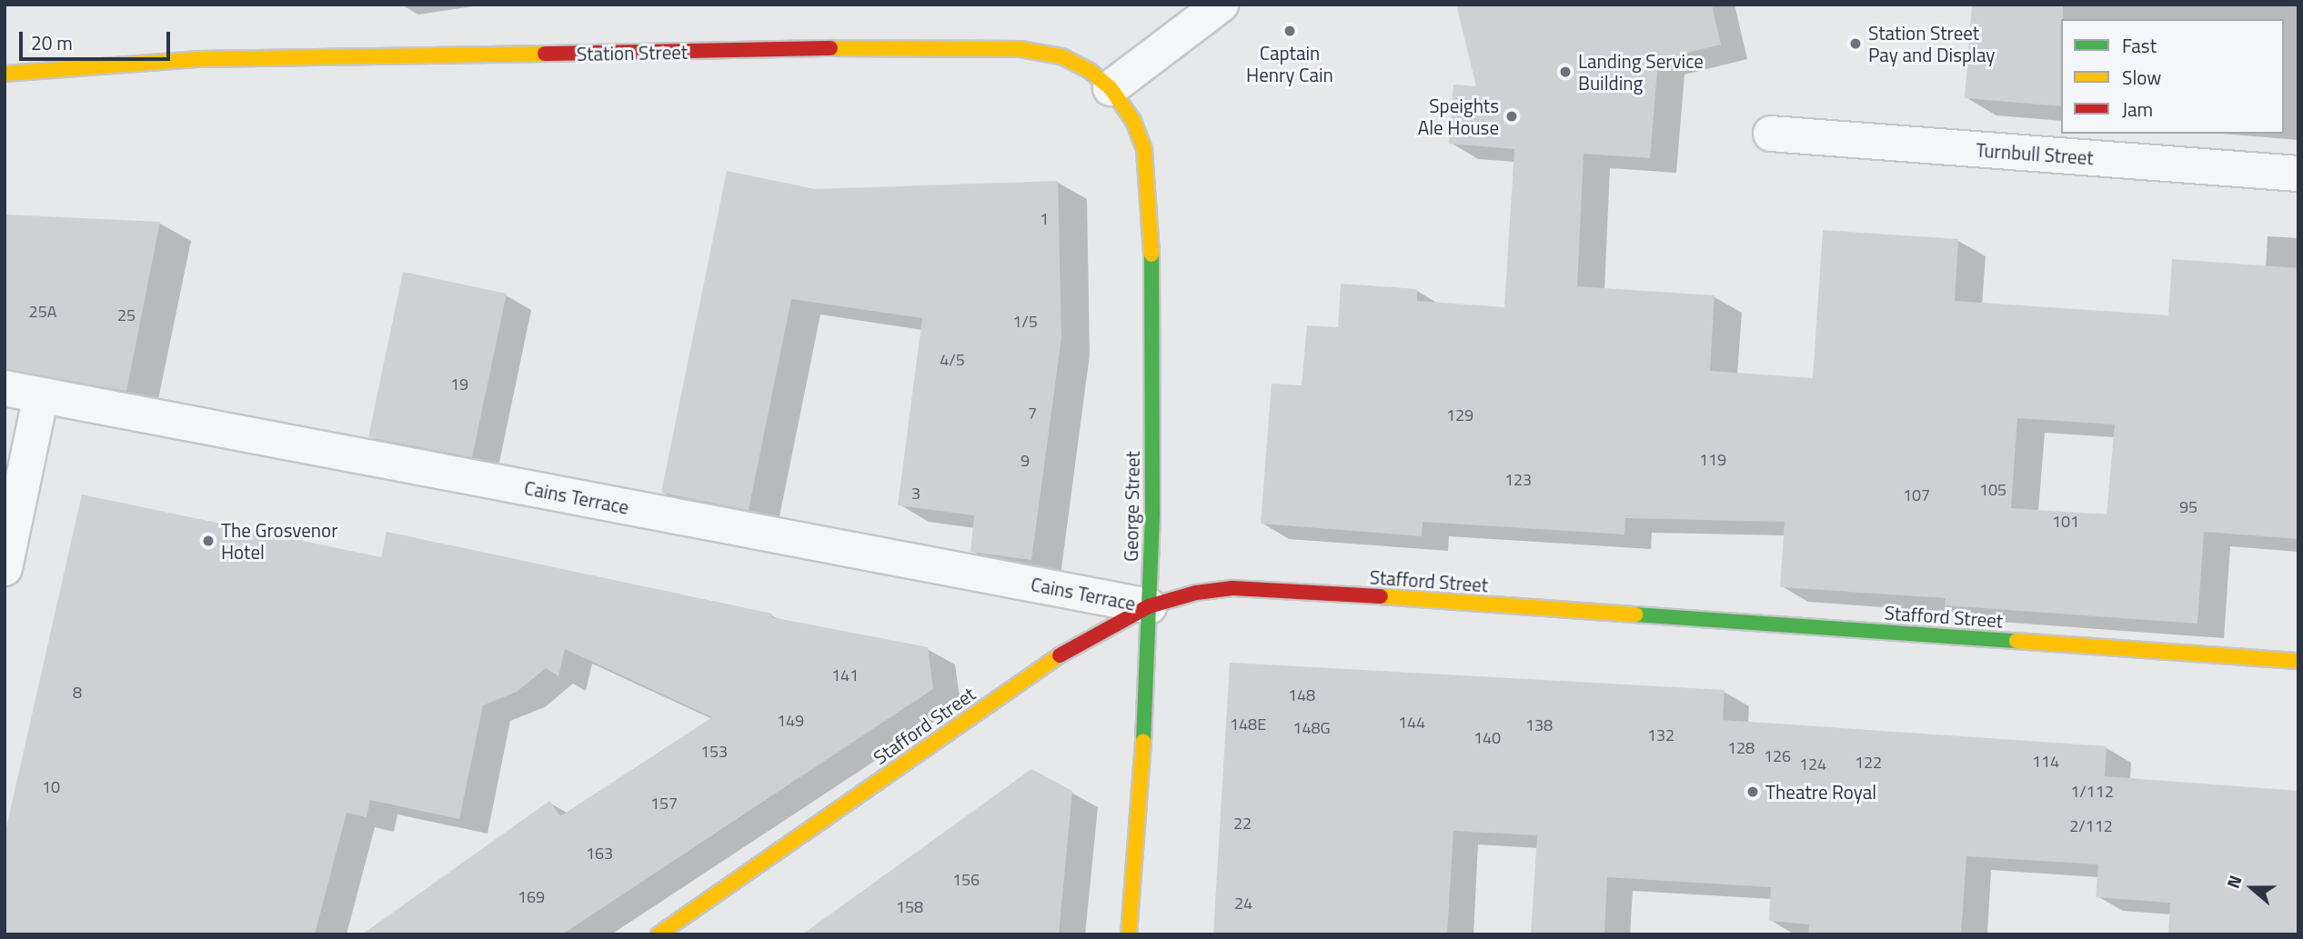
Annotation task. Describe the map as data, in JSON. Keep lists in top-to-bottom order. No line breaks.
{"streets":{"street":["Station Street","Turnbull Street","Cains Terrace","George Street","Stafford Street"]},"crossings":[["Station Street","George Street"],["Cains Terrace","George Street"],["Cains Terrace","Stafford Street"],["George Street","Stafford Street"]],"places":["Captain Henry Cain","Station Street Pay and Display","Landing Service Building","Speights Ale House","The Grosvenor Hotel","Theatre Royal"],"house_numbers":["1","25A","25","1/5","4/5","19","7","129","119","9","123","105","3","107","95","101","141","8","148","149","144","148E","138","148G","132","140","128","153","126","114","122","124","10","1/112","157","22","2/112","163","156","169","24","158"],"legend":["Fast","Slow","Jam"],"scale_bar":"20 m","north":"left"}
